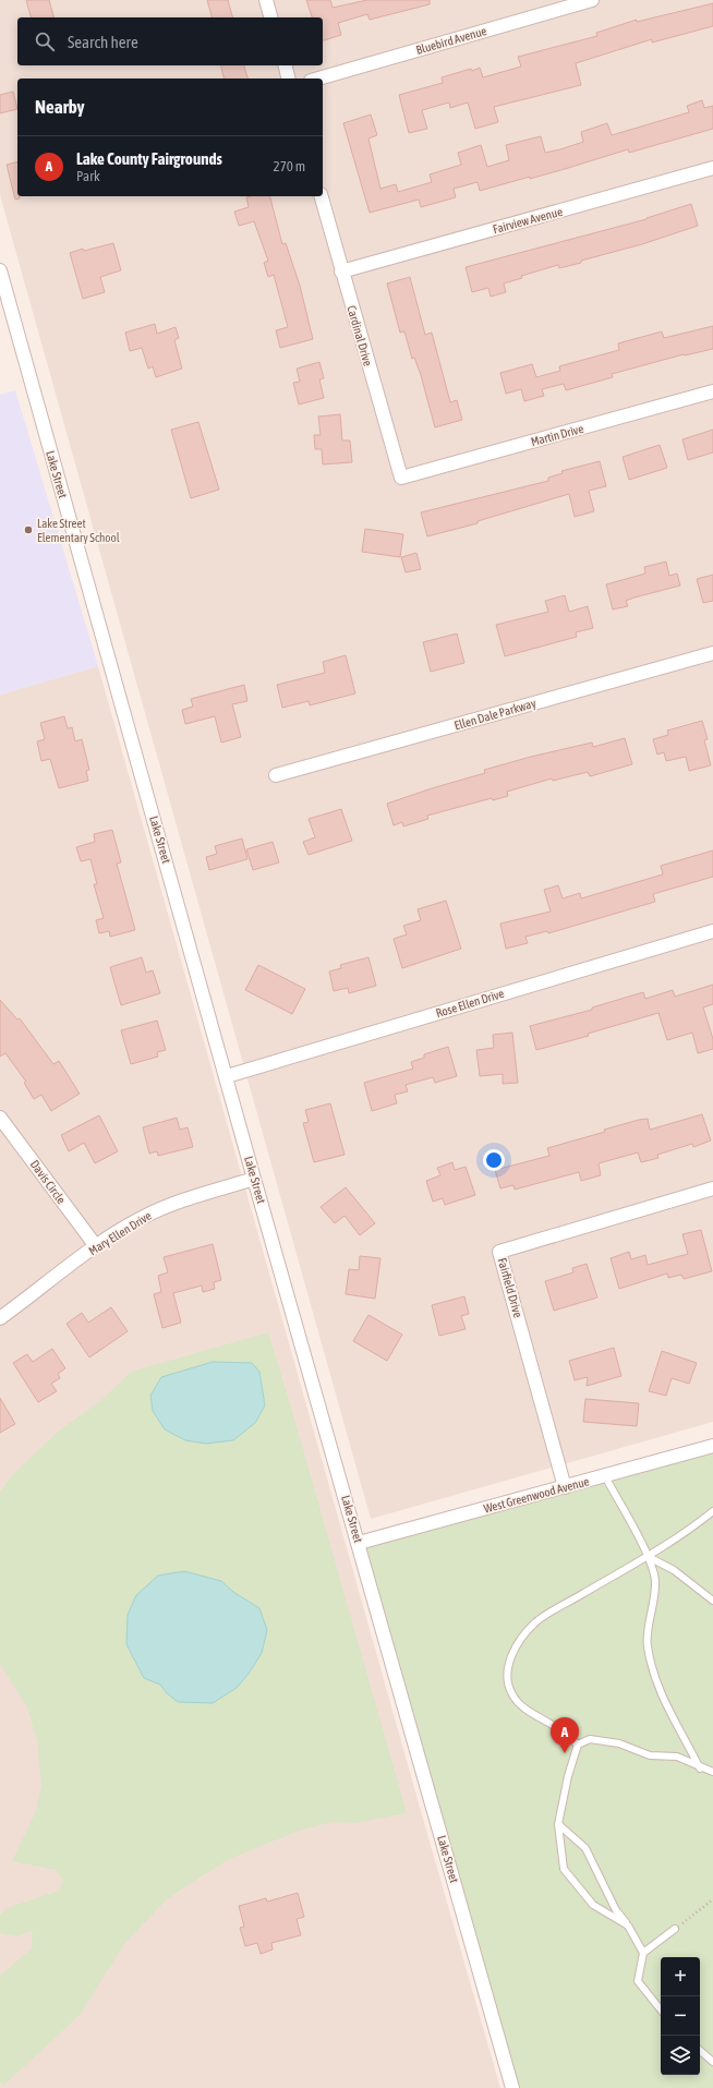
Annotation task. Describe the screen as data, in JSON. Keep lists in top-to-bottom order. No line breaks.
{"streets":{"street":["Bluebird Avenue","Fairview Avenue","Cardinal Drive","Martin Drive","Lake Street","Ellen Dale Parkway","Rose Ellen Drive","Davis Circle","Mary Ellen Drive","Fairfield Drive","West Greenwood Avenue"]},"crossings":[["Fairview Avenue","Cardinal Drive"],["Cardinal Drive","Martin Drive"],["Lake Street","Rose Ellen Drive"],["Lake Street","Mary Ellen Drive"],["Lake Street","West Greenwood Avenue"],["Davis Circle","Mary Ellen Drive"],["Fairfield Drive","West Greenwood Avenue"]],"places":["Lake Street Elementary School"],"page":{"search":"Search here","heading":"Nearby","list":[{"mark":"A","name":"Lake County Fairgrounds","note":"Park","value":"270 m"}],"pins":"A","map_buttons":["+","−"]}}
